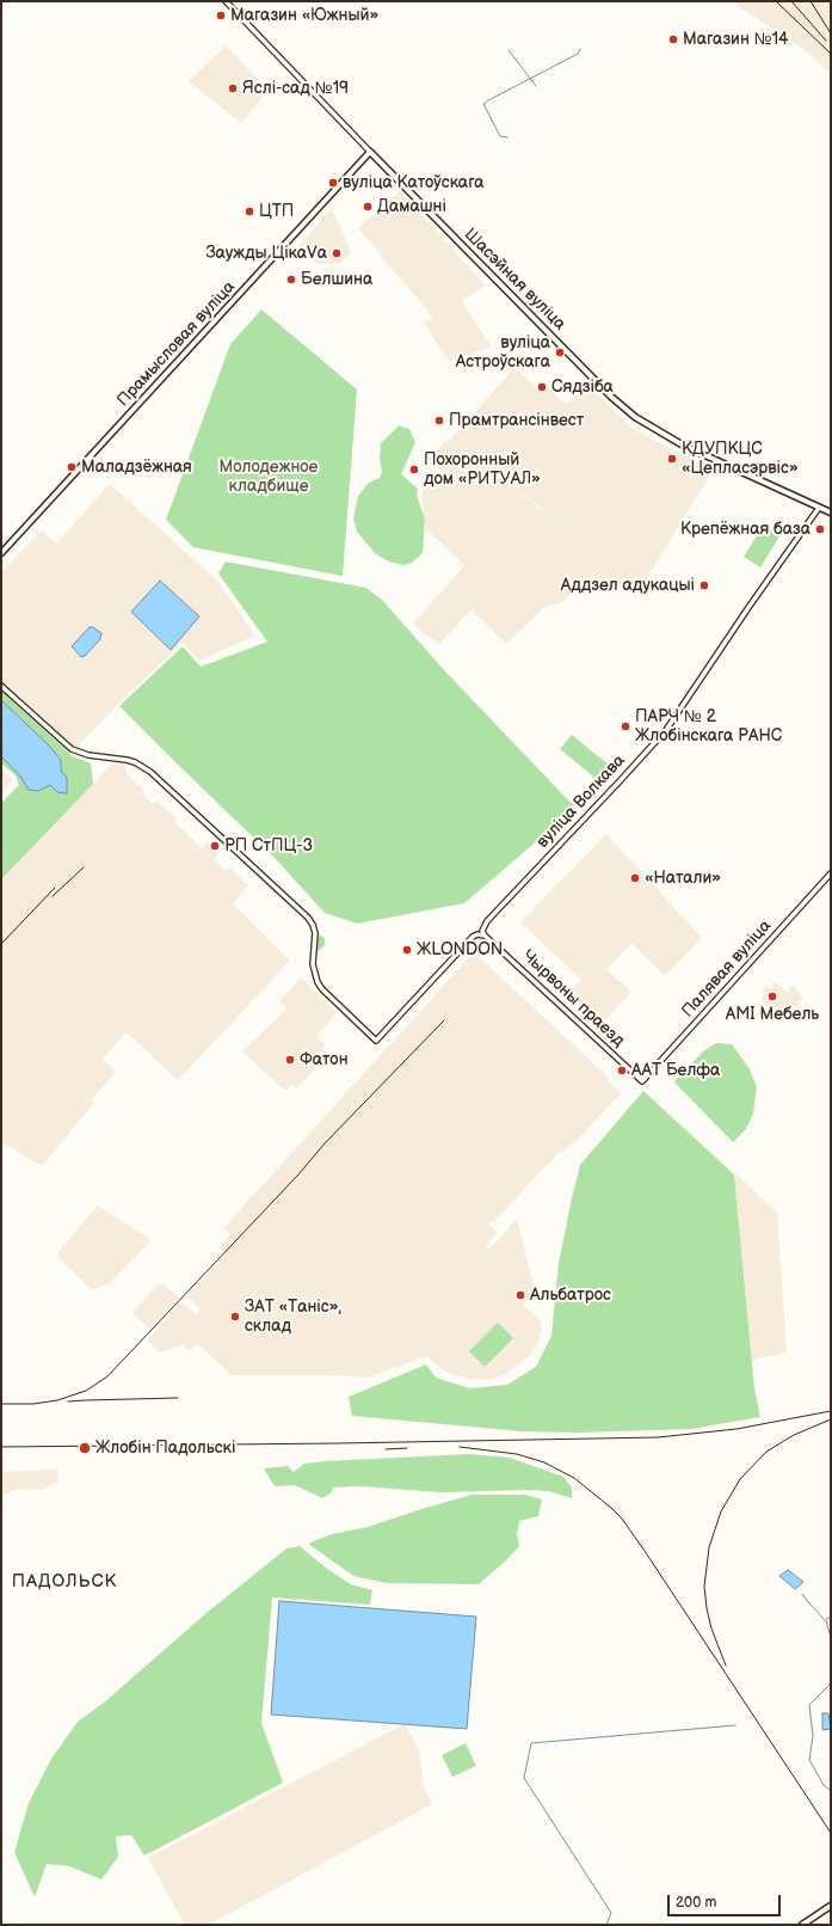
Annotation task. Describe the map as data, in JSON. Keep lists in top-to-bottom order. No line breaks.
{"streets":{"main road":["Шасэйная вуліца","Прамысловая вуліца"],"street":["вуліца Волкава","Палявая вуліца","Чырвоны праезд"]},"crossings":[["Шасэйная вуліца","Прамысловая вуліца"],["Шасэйная вуліца","вуліца Волкава"],["вуліца Волкава","Чырвоны праезд"],["Палявая вуліца","Чырвоны праезд"]],"districts":["ПАДОЛЬСК"],"parks":["Молодежное кладбище"],"places":["Магазин «Южный»","Магазин №14","Яслі-сад №19","вуліца Катоўскага","Дамашні","ЦТП","Заужды ЦікаVа","Белшина","вуліца Астроўскага","Сядзіба","Прамтрансінвест","КДУПКЦС «Цепласэрвіс»","Маладзёжная","Похоронный дом «РИТУАЛ»","Крепёжная база","Аддзел адукацыі","ПАРЧ № 2 Жлобінскага РАНС","РП СтПЦ-3","«Натали»","ЖLONDON","AMI Мебель","Фатон","ААТ Белфа","Альбатрос","ЗАТ «Таніс», склад","Жлобін Падольскі"],"scale_bar":"200 m"}
